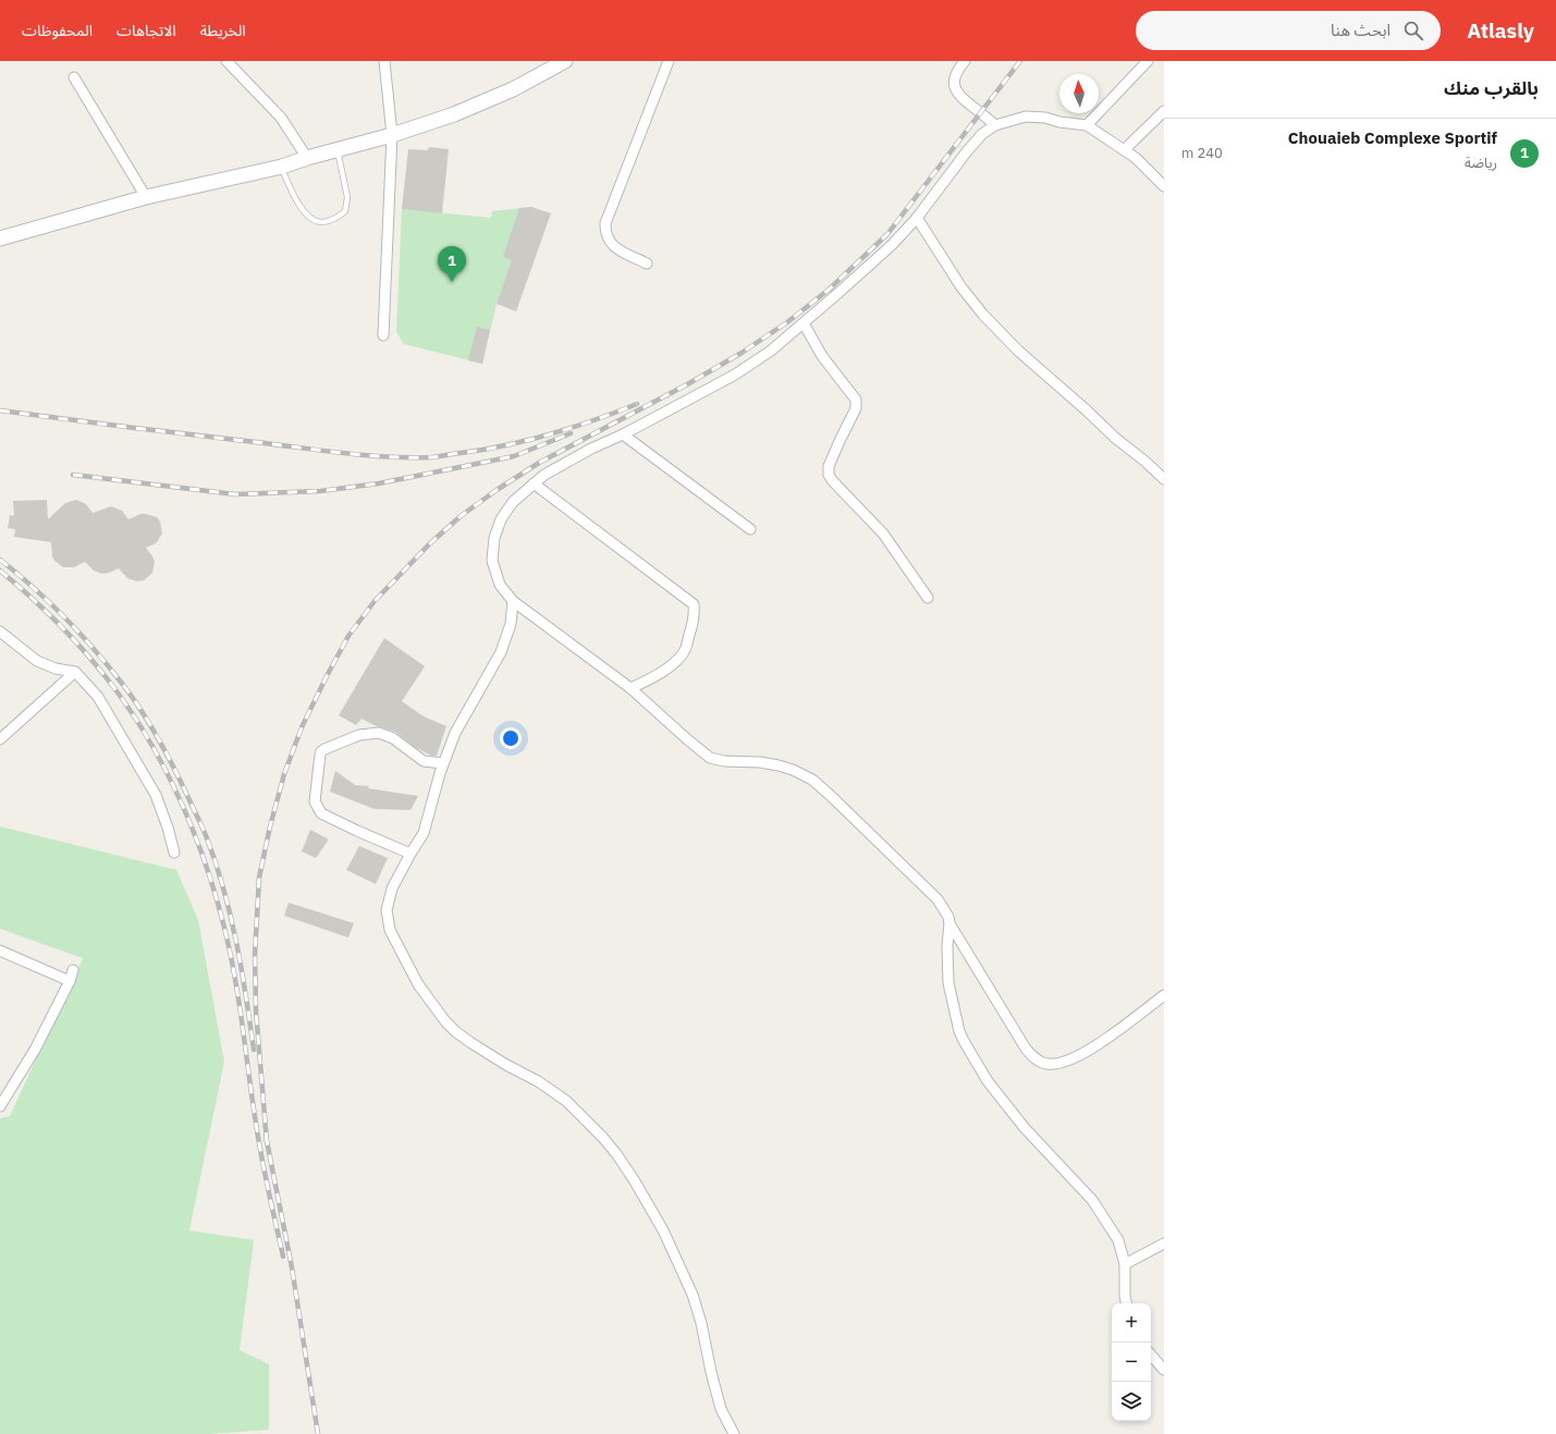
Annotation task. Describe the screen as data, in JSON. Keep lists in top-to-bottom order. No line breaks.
{"north":"top","page":{"header":"Atlasly","search":"ابحث هنا","nav":["الخريطة","الاتجاهات","المحفوظات"],"heading":"بالقرب منك","list":[{"mark":"1","name":"Chouaieb Complexe Sportif","note":"رياضة","value":"240 m"}],"pins":"1","map_buttons":["+","−"]}}
